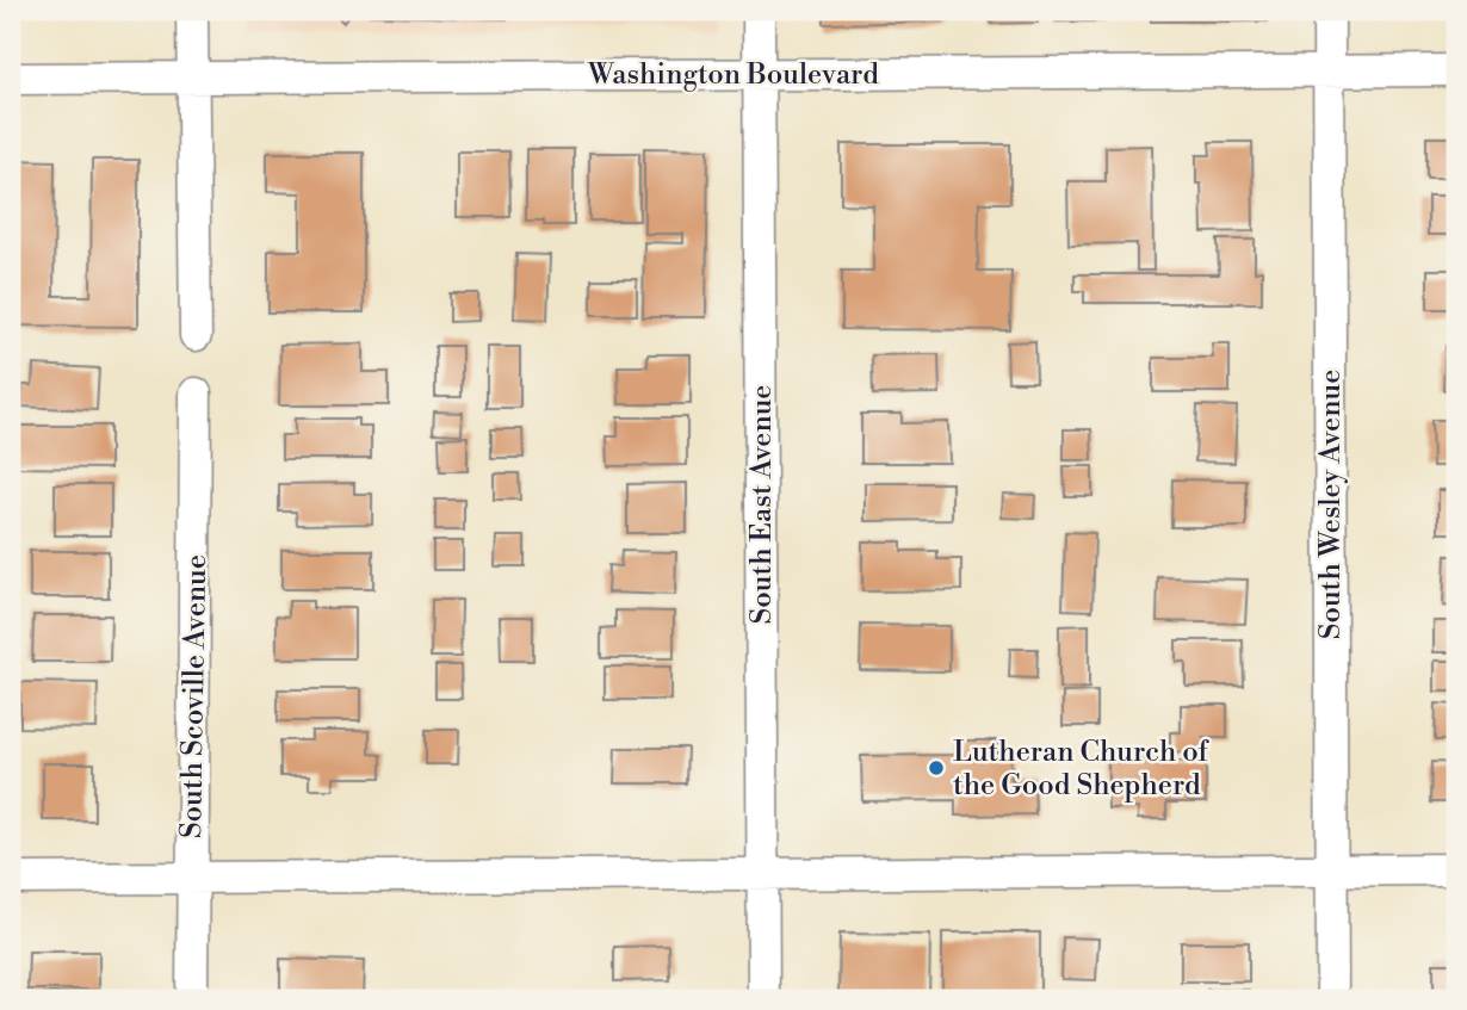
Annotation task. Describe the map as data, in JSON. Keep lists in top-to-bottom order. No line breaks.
{"streets":{"street":["Washington Boulevard","South East Avenue","South Wesley Avenue","South Scoville Avenue"]},"crossings":[["Washington Boulevard","South East Avenue"],["Washington Boulevard","South Wesley Avenue"]],"places":["Lutheran Church of the Good Shepherd"]}
